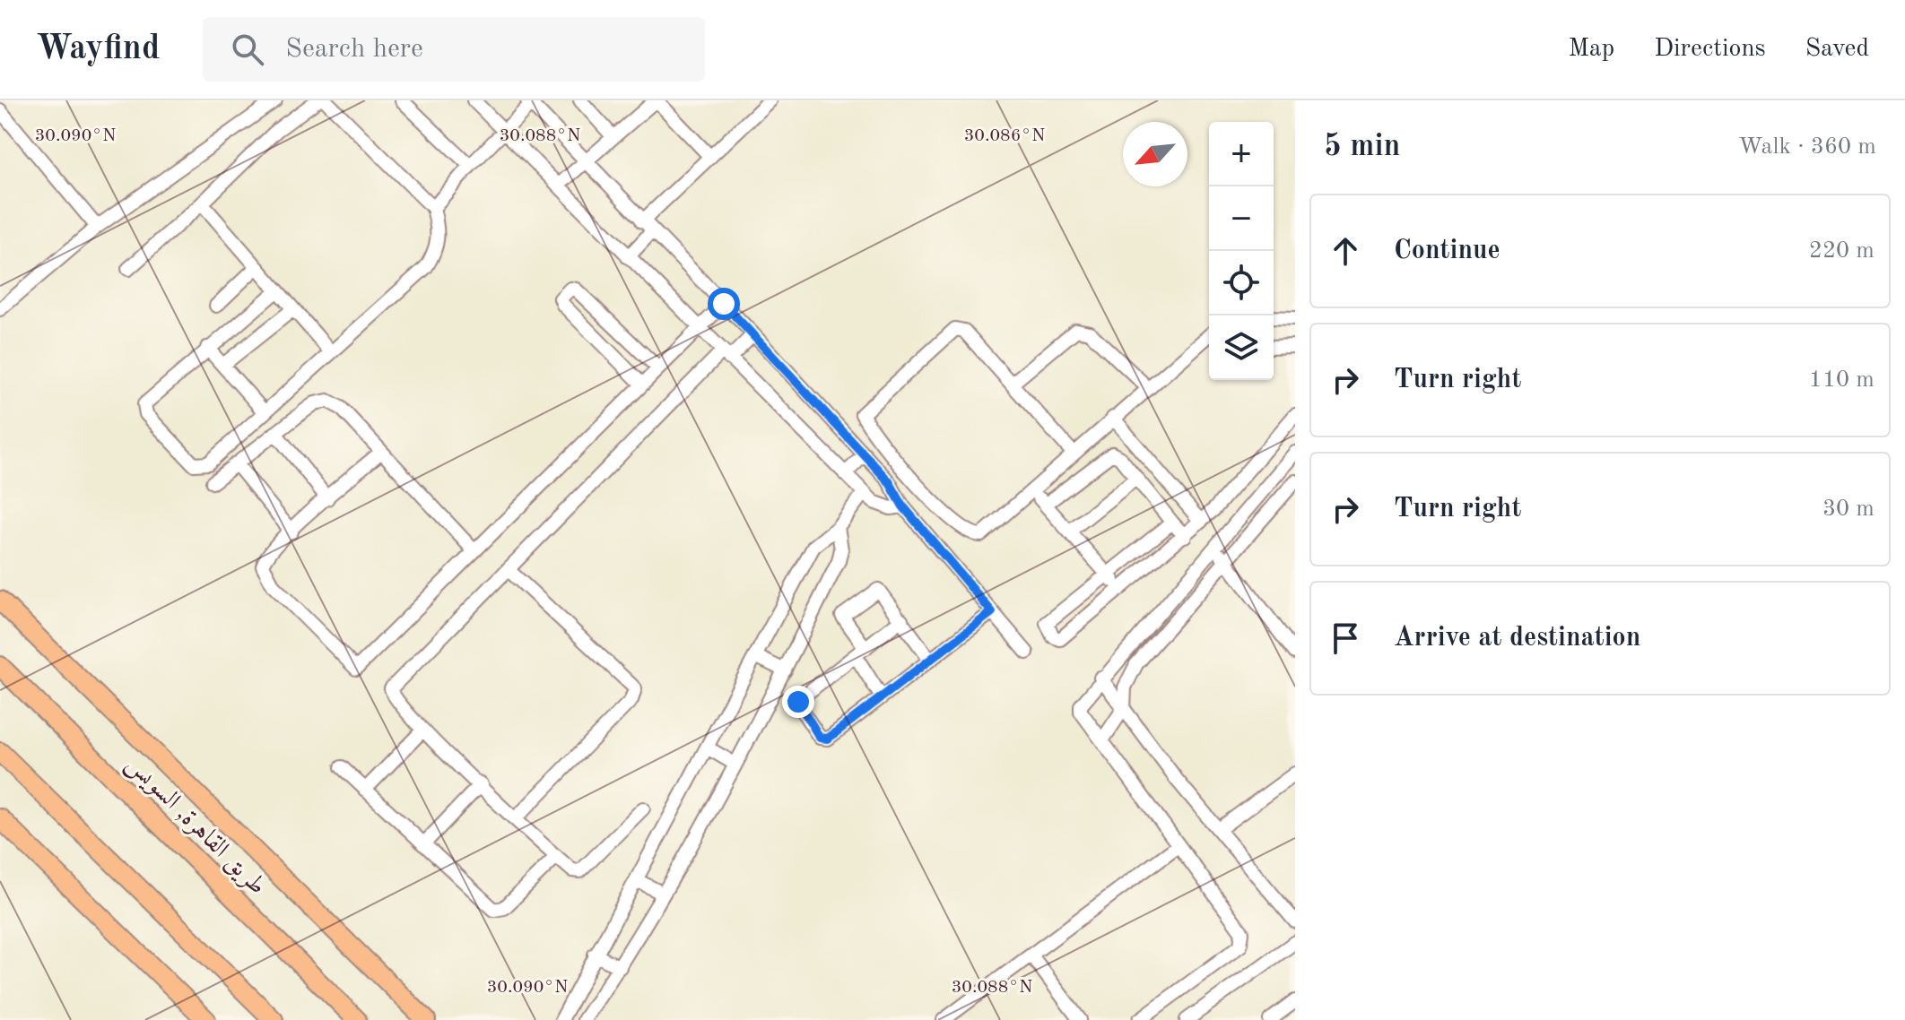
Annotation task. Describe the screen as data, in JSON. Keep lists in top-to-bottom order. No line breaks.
{"streets":{"highway":["طريق القاهرة, السويس"]},"north":"bottom left","page":{"header":"Wayfind","search":"Search here","nav":["Map","Directions","Saved"],"heading":["5 min","Walk · 360 m"],"map_buttons":["+","−"],"list":[["Continue","220 m"],["Turn right","110 m"],["Turn right","30 m"],"Arrive at destination"]},"coordinates":["30.090°N","30.088°N","30.086°N"]}
